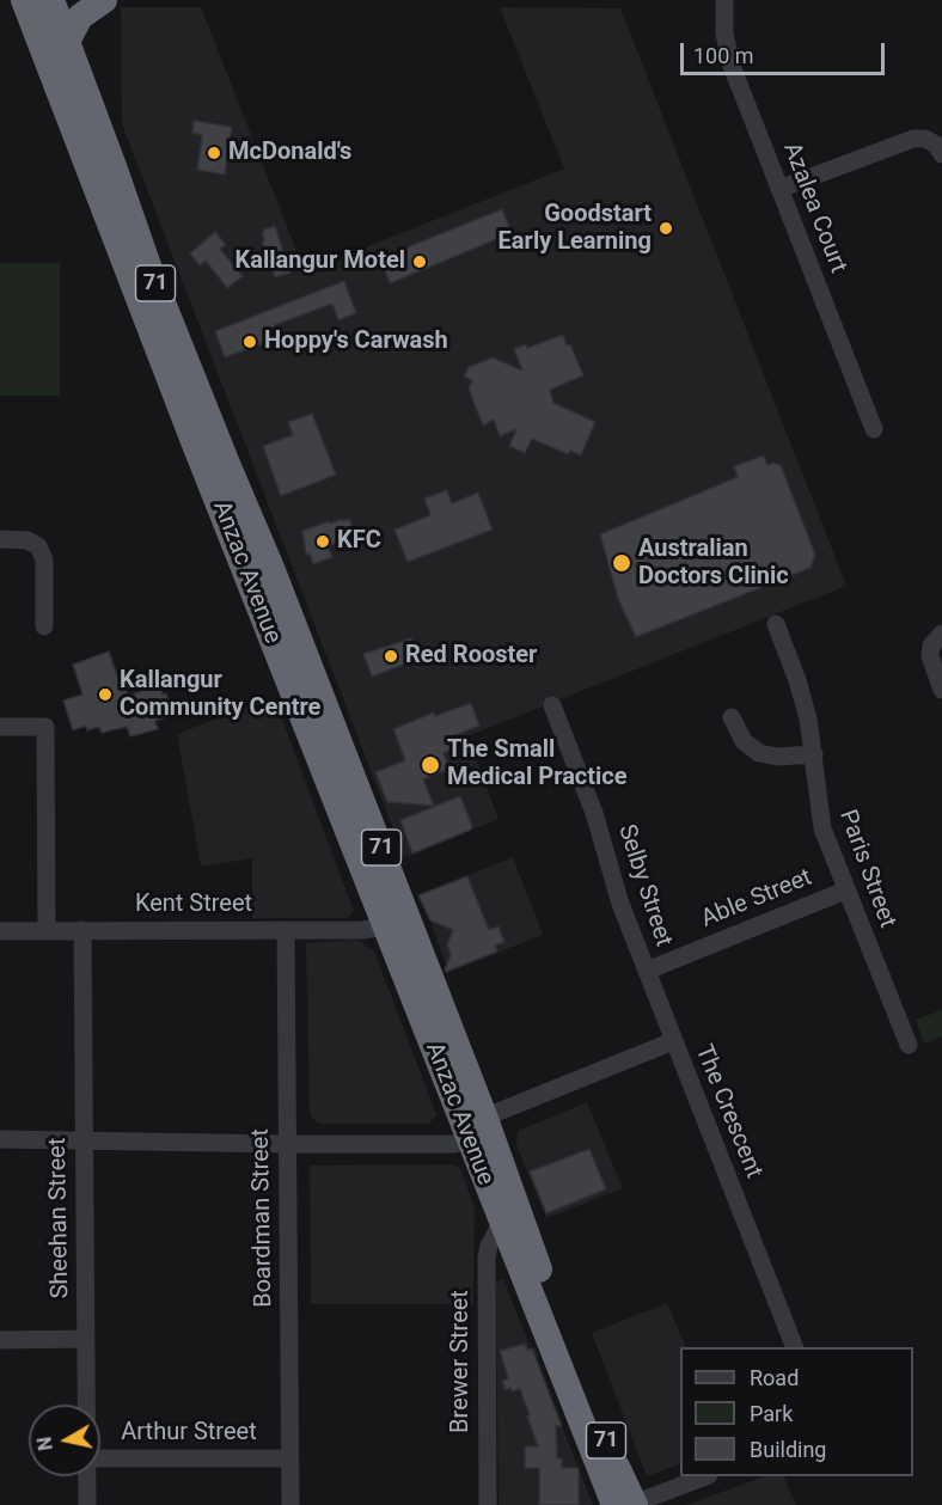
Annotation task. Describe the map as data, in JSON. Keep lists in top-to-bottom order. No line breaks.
{"streets":{"highway":["71","Anzac Avenue"],"street":["Azalea Court","Paris Street","Selby Street","Able Street","Kent Street","The Crescent","Sheehan Street","Boardman Street","Brewer Street","Arthur Street"]},"crossings":[["Anzac Avenue","Kent Street"],["Anzac Avenue","The Crescent"],["Anzac Avenue","Brewer Street"],["Paris Street","Able Street"],["Selby Street","Able Street"],["Selby Street","The Crescent"],["Kent Street","Sheehan Street"],["Kent Street","Boardman Street"],["The Crescent","Sheehan Street"],["The Crescent","Boardman Street"],["Boardman Street","Arthur Street"]],"places":["McDonald's","Goodstart Early Learning","Kallangur Motel","Hoppy's Carwash","KFC","Australian Doctors Clinic","Red Rooster","Kallangur Community Centre","The Small Medical Practice"],"legend":["Road","Park","Building"],"scale_bar":"100 m","north":"left"}
